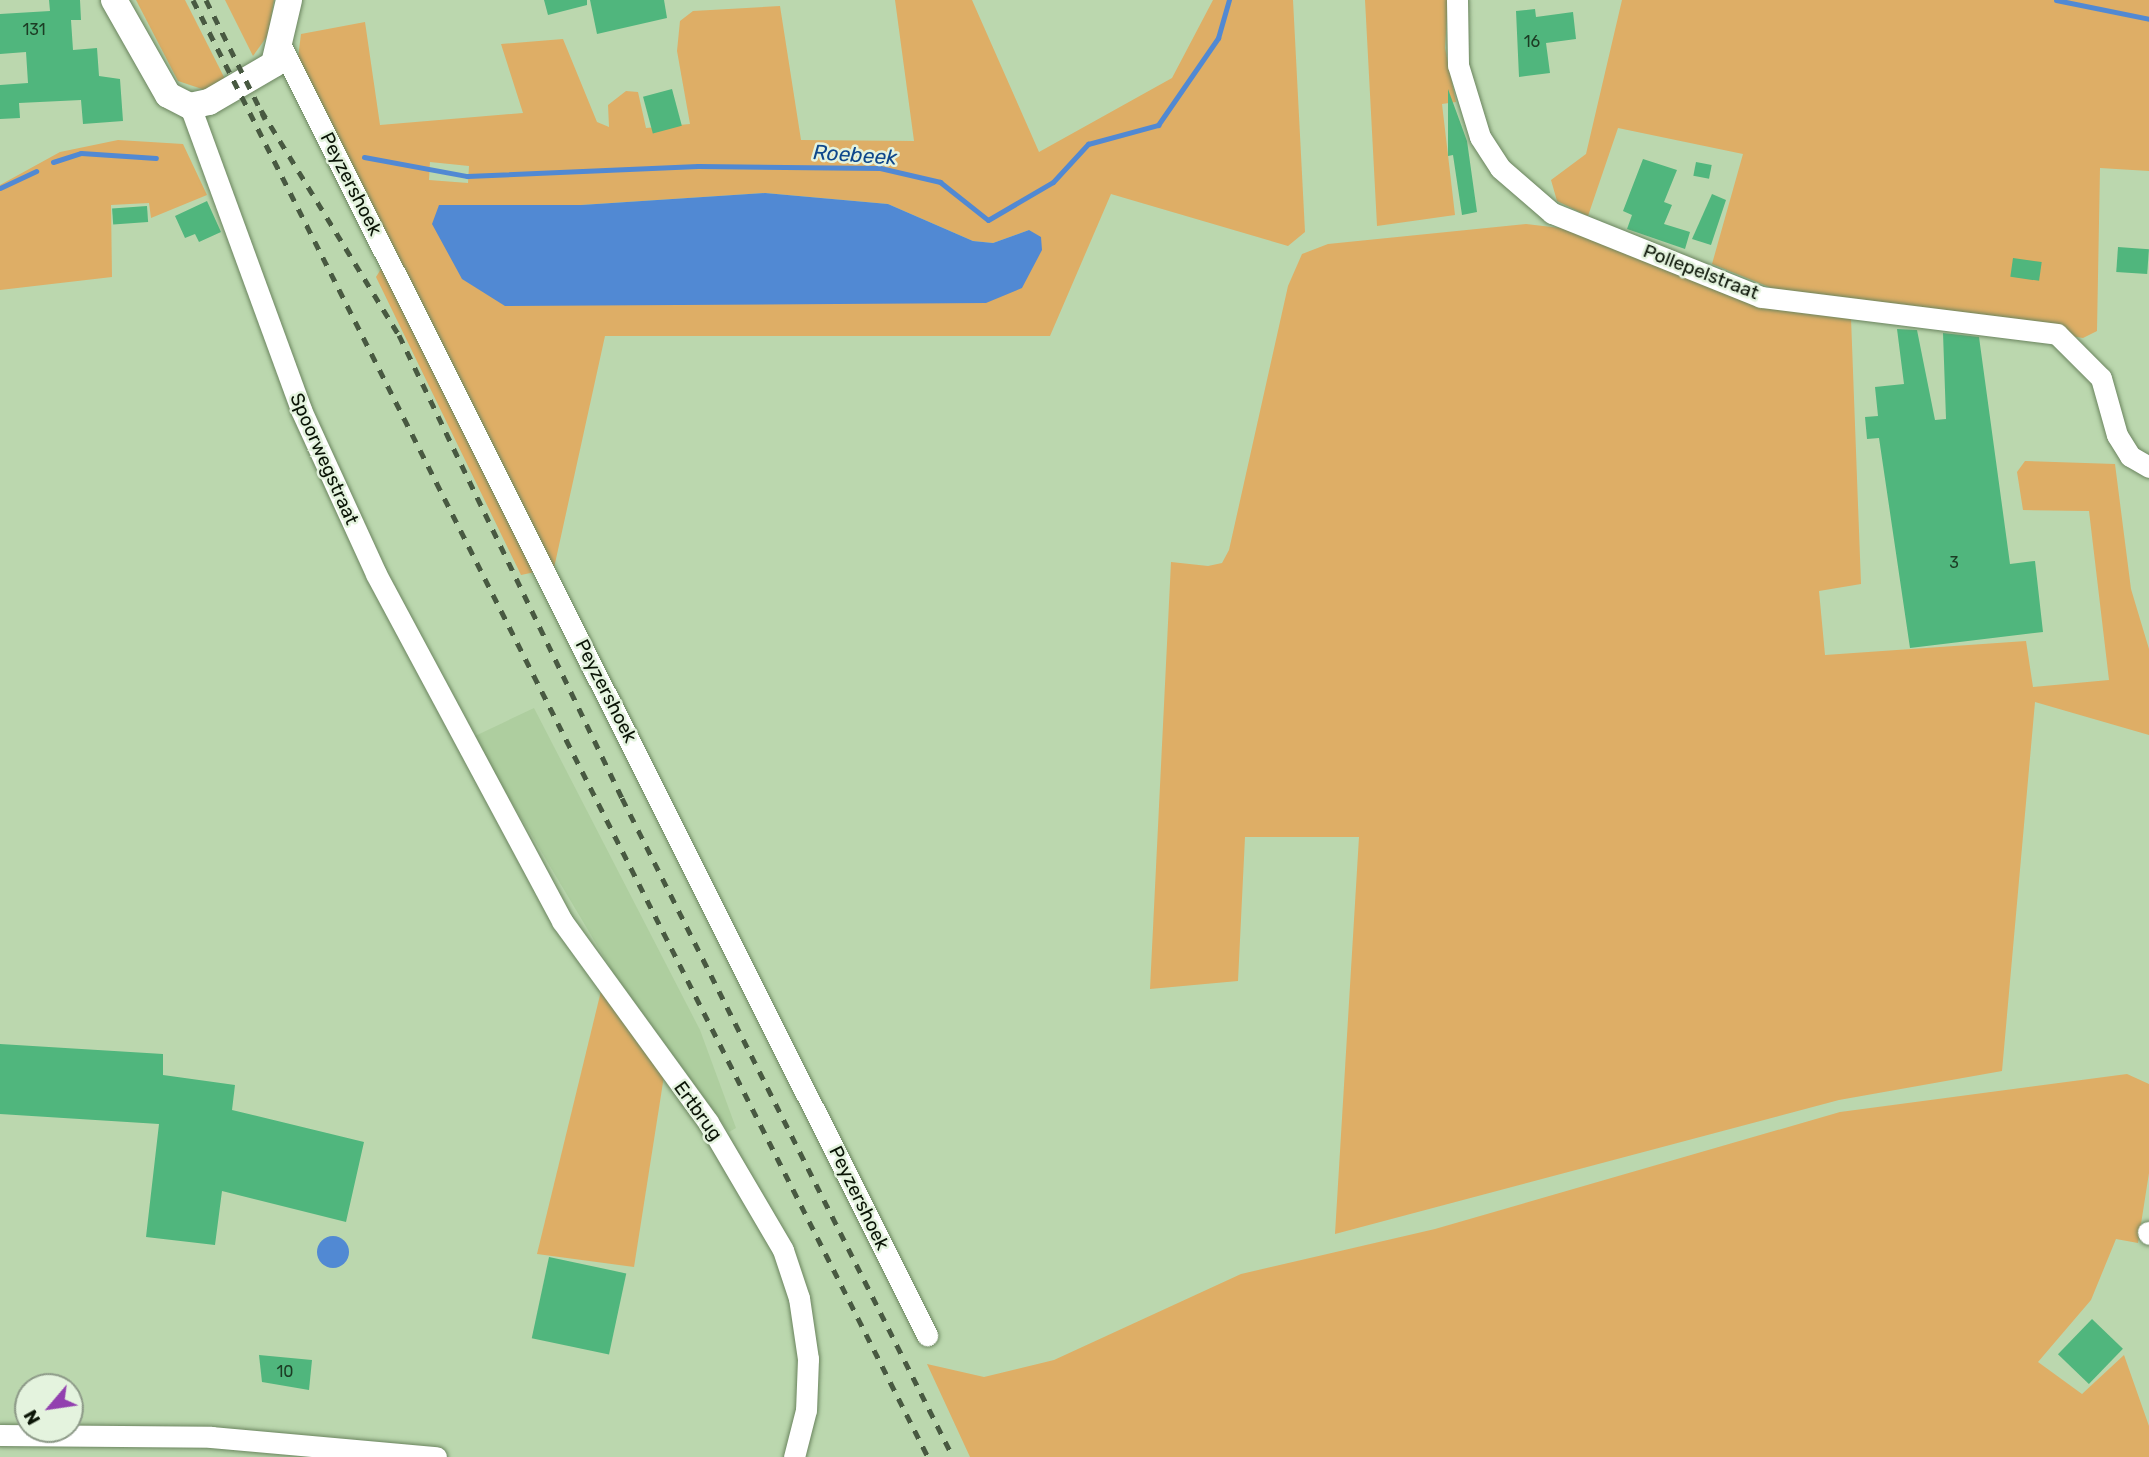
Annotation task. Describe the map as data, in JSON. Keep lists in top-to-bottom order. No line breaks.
{"streets":{"street":["Peyzershoek","Pollepelstraat","Spoorwegstraat","Ertbrug"]},"crossings":[["Spoorwegstraat","Ertbrug"]],"water":["Roebeek"],"house_numbers":["131","16","3","10"],"north":"bottom left"}
